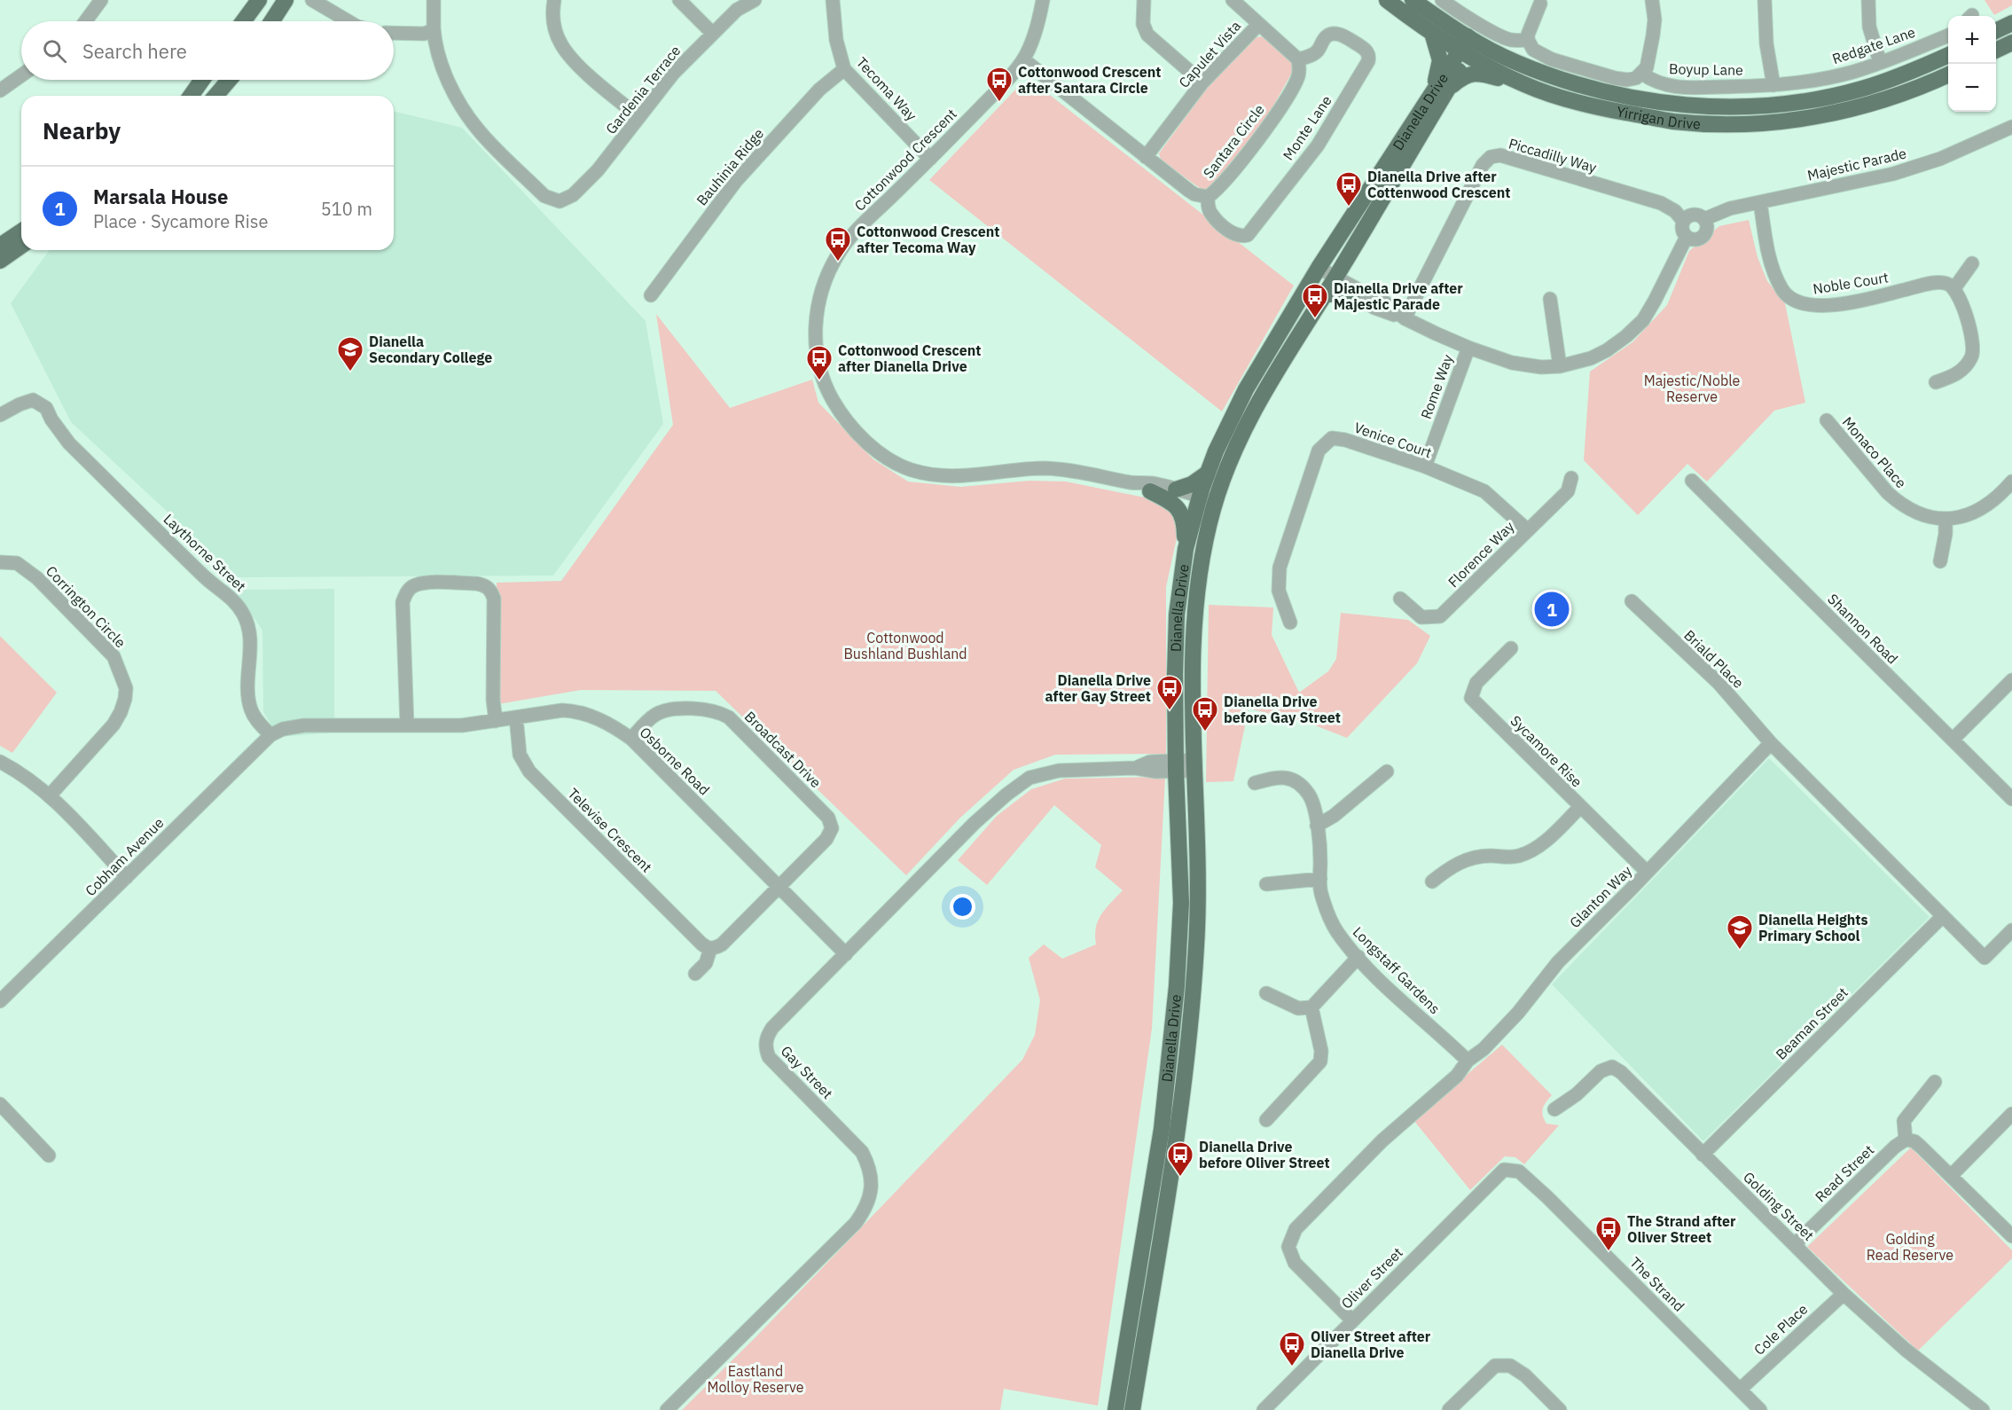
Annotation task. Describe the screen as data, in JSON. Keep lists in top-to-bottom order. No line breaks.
{"streets":{"main road":["Dianella Drive","Yirrigan Drive"],"street":["Redgate Lane","Capulet Vista","Boyup Lane","Tecoma Way","Gardenia Terrace","Monte Lane","Santara Circle","Piccadilly Way","Cottonwood Crescent","Majestic Parade","Bauhinia Ridge","Noble Court","Rome Way","Venice Court","Monaco Place","Laythorne Street","Florence Way","Corrington Circle","Shannon Road","Briald Place","Broadcast Drive","Sycamore Rise","Osborne Road","Televise Crescent","Cobham Avenue","Glanton Way","Longstaff Gardens","Beaman Street","Gay Street","Read Street","Golding Street","Oliver Street","The Strand","Cole Place"]},"crossings":[["Redgate Lane","Boyup Lane"],["Capulet Vista","Santara Circle"],["Tecoma Way","Cottonwood Crescent"],["Tecoma Way","Bauhinia Ridge"],["Dianella Drive","Yirrigan Drive"],["Dianella Drive","Cottonwood Crescent"],["Dianella Drive","Gay Street"],["Monte Lane","Santara Circle"],["Santara Circle","Cottonwood Crescent"],["Piccadilly Way","Majestic Parade"],["Majestic Parade","Noble Court"],["Rome Way","Venice Court"],["Venice Court","Florence Way"],["Laythorne Street","Osborne Road"],["Laythorne Street","Cobham Avenue"],["Briald Place","Glanton Way"],["Broadcast Drive","Osborne Road"],["Sycamore Rise","Glanton Way"],["Osborne Road","Televise Crescent"],["Osborne Road","Cobham Avenue"],["Osborne Road","Gay Street"],["Glanton Way","Longstaff Gardens"],["Glanton Way","Oliver Street"],["Beaman Street","Golding Street"],["Read Street","Golding Street"],["Golding Street","Cole Place"],["Oliver Street","The Strand"],["The Strand","Cole Place"]],"parks":["Majestic/Noble Reserve","Cottonwood Bushland Bushland","Golding Read Reserve","Eastland Molloy Reserve"],"places":{"bus stop":["Cottonwood Crescent after Santara Circle","Dianella Drive after Cottenwood Crescent","Cottonwood Crescent after Tecoma Way","Dianella Drive after Majestic Parade","Cottonwood Crescent after Dianella Drive","Dianella Drive after Gay Street","Dianella Drive before Gay Street","Dianella Drive before Oliver Street","The Strand after Oliver Street","Oliver Street after Dianella Drive"],"school or university":["Dianella Secondary College","Dianella Heights Primary School"]},"page":{"map_buttons":["+","−"],"search":"Search here","heading":"Nearby","list":[{"mark":"1","name":"Marsala House","note":"Place · Sycamore Rise","value":"510 m"}],"pins":"1"}}
